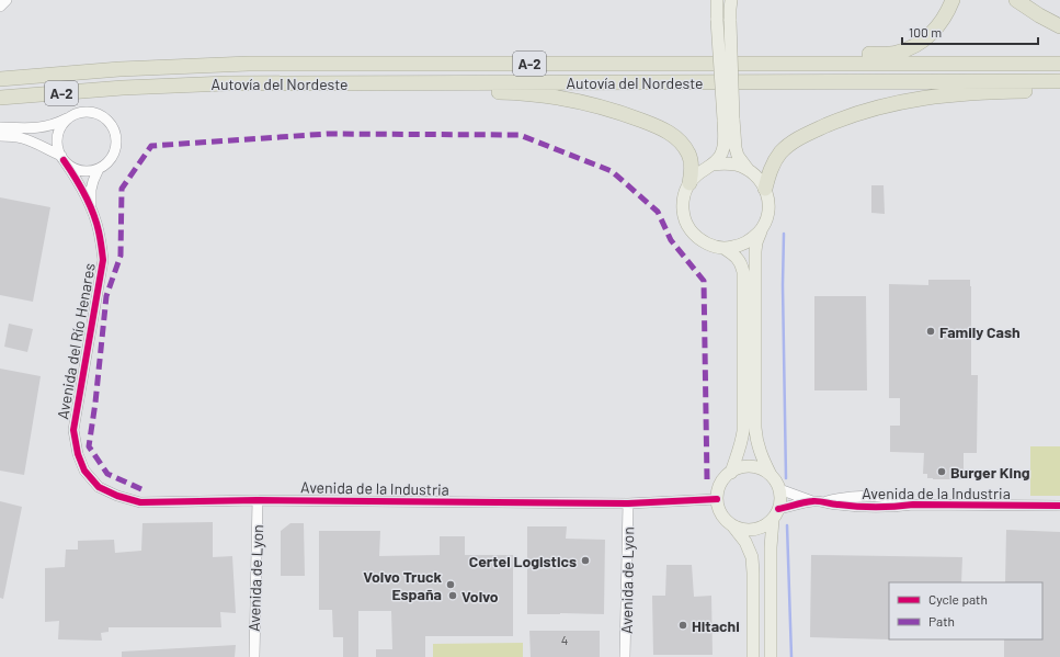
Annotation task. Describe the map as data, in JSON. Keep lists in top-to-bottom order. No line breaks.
{"streets":{"highway":["A-2","Autovía del Nordeste"],"street":["Avenida del Río Henares","Avenida de la Industria","Avenida de Lyon"]},"crossings":[["Avenida del Río Henares","Avenida de la Industria"],["Avenida de la Industria","Avenida de Lyon"]],"places":["Family Cash","Burger King","Certel Logistics","Volvo Truck España","Volvo","Hitachi"],"house_numbers":["4"],"legend":["Cycle path","Path"],"scale_bar":"100 m"}
